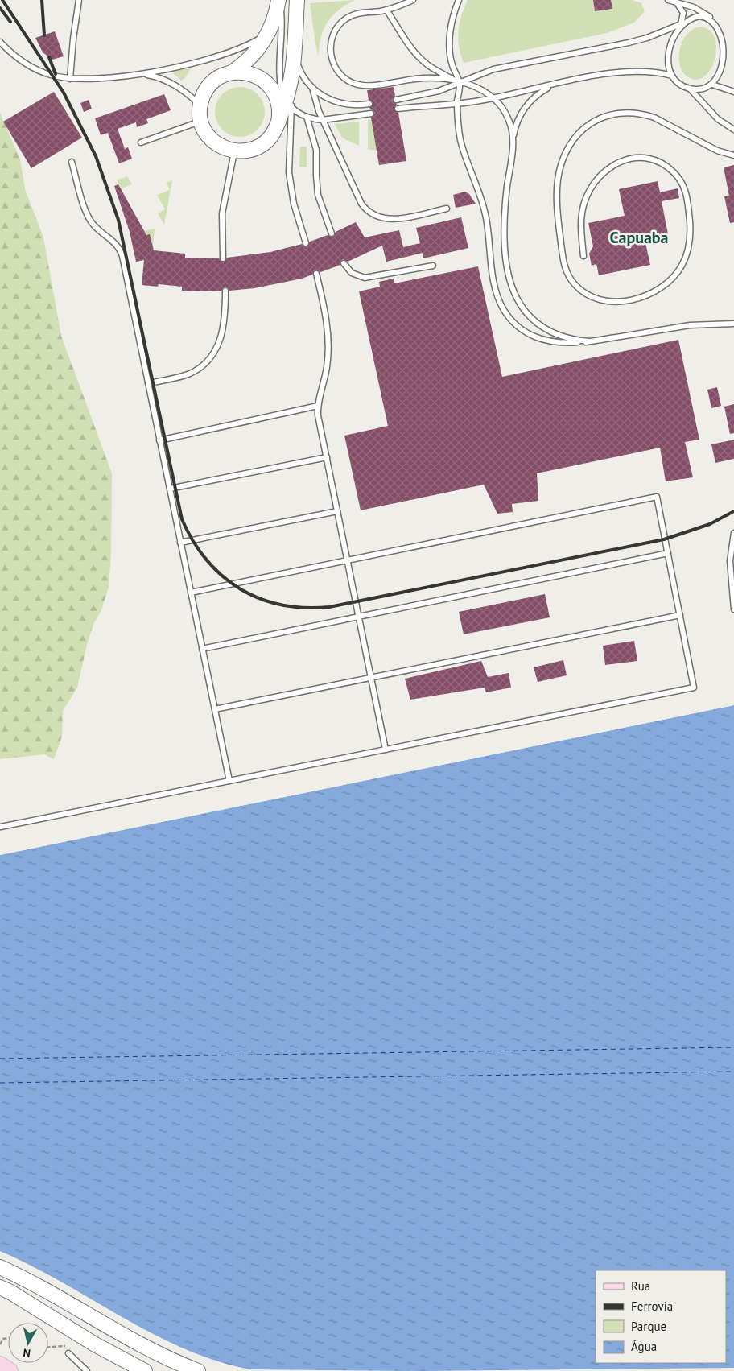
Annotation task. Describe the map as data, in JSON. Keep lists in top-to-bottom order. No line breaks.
{"districts":["Capuaba"],"legend":["Rua","Ferrovia","Parque","Água"],"north":"bottom"}
